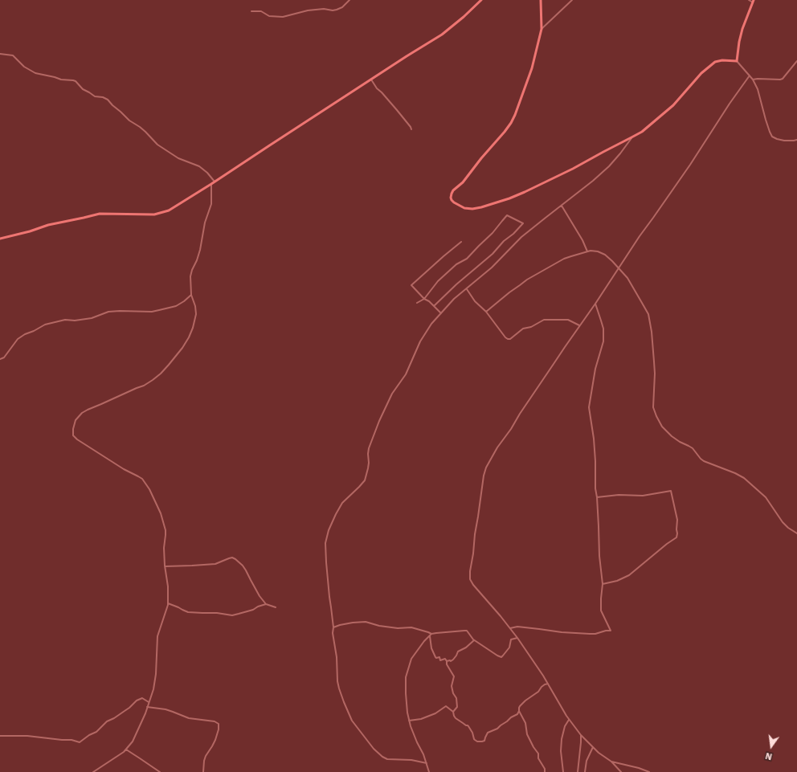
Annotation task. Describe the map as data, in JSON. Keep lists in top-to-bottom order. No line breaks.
{"north":"bottom"}
